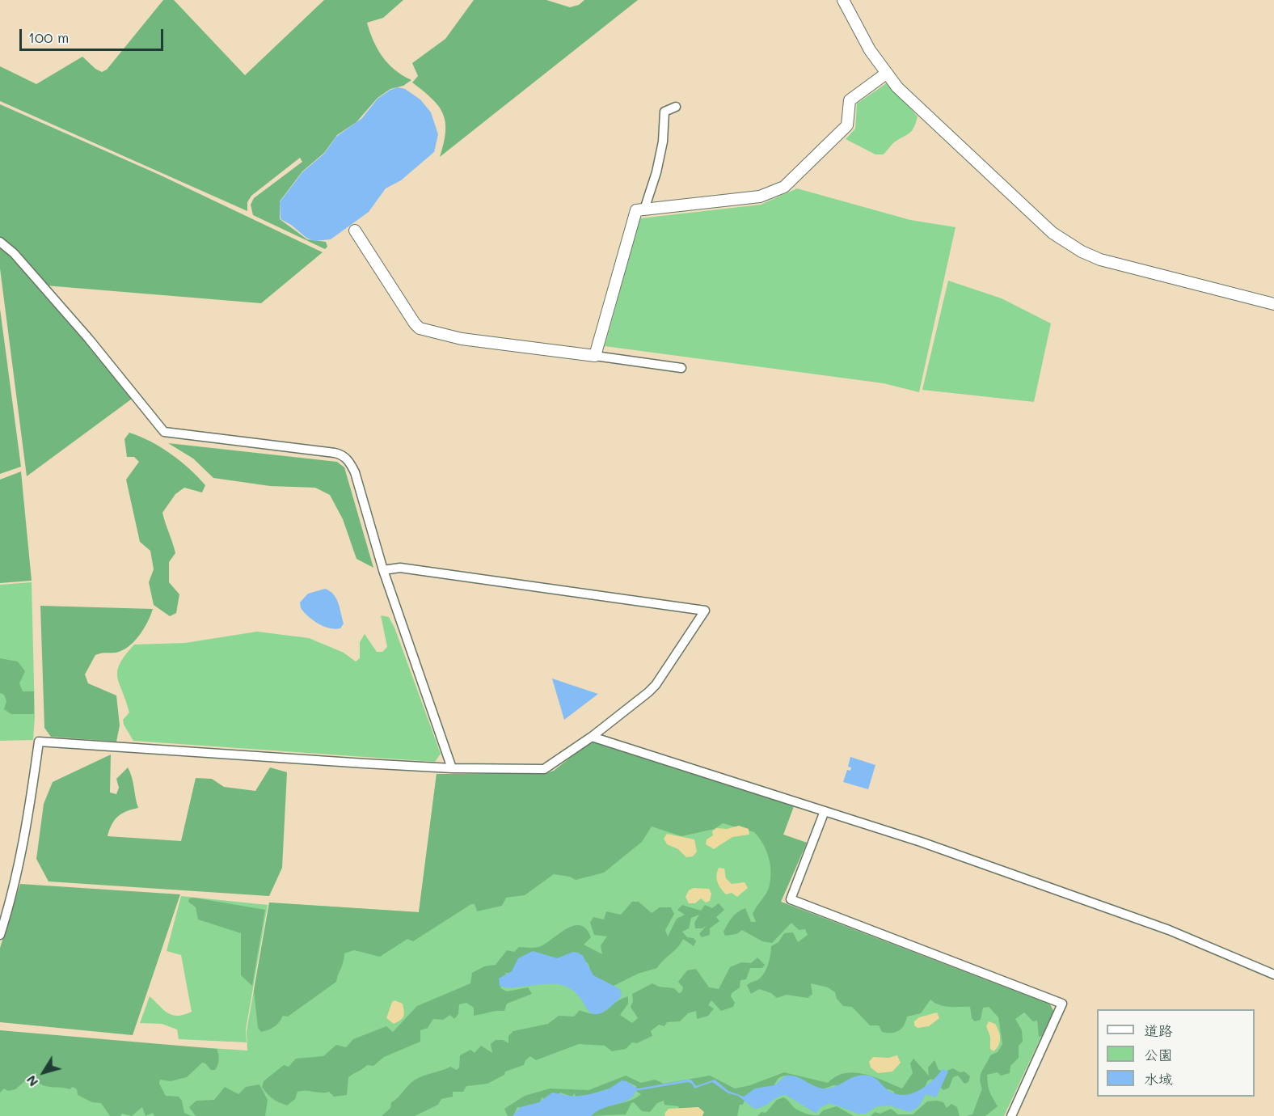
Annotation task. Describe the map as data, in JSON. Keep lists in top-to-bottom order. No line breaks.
{"legend":["道路","公園","水域"],"scale_bar":"100 m","north":"bottom left"}
